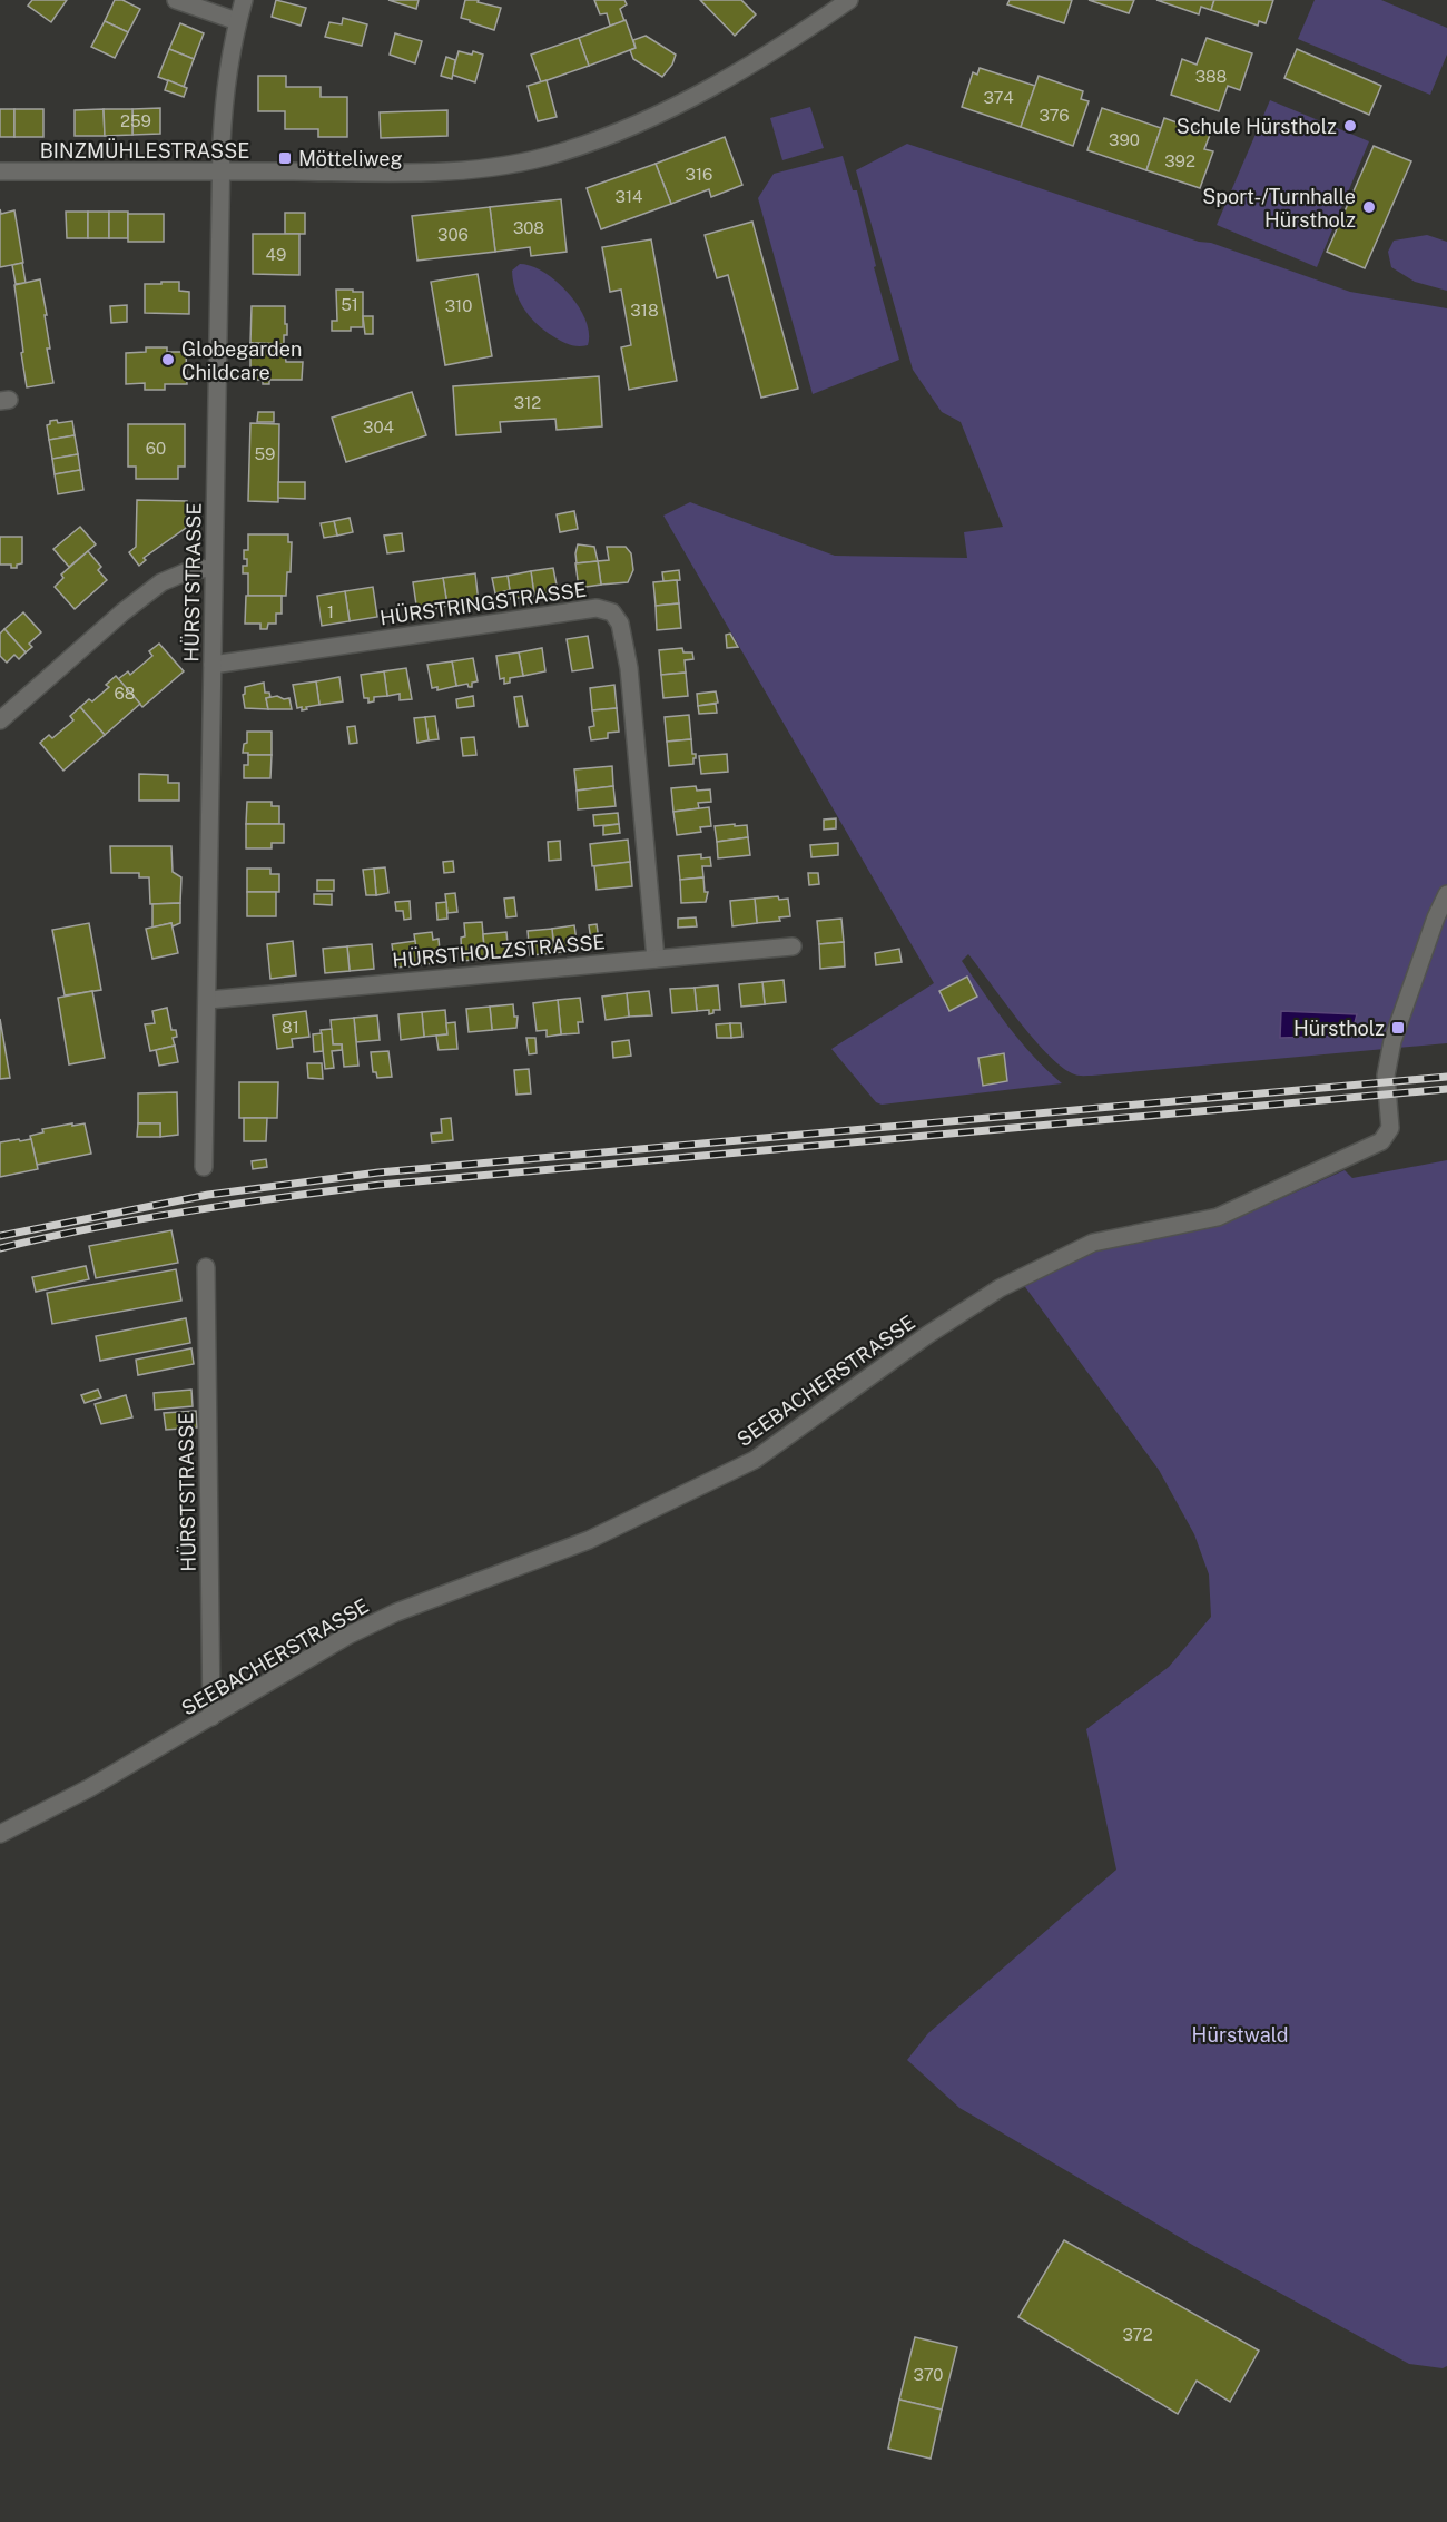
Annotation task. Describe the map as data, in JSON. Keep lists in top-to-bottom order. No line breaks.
{"streets":{"street":["BINZMÜHLESTRASSE","HÜRSTSTRASSE","HÜRSTRINGSTRASSE","HÜRSTHOLZSTRASSE","SEEBACHERSTRASSE"]},"crossings":[["BINZMÜHLESTRASSE","HÜRSTSTRASSE"],["HÜRSTSTRASSE","HÜRSTRINGSTRASSE"],["HÜRSTSTRASSE","HÜRSTHOLZSTRASSE"],["HÜRSTSTRASSE","SEEBACHERSTRASSE"],["HÜRSTRINGSTRASSE","HÜRSTHOLZSTRASSE"]],"parks":["Hürstwald"],"places":{"other":["Schule Hürstholz","Sport-/Turnhalle Hürstholz","Globegarden Childcare"],"transit":["Mötteliweg","Hürstholz"]},"house_numbers":["388","374","376","259","390","392","316","314","308","306","49","51","310","318","312","304","60","59","1","68","81","372","370"]}
